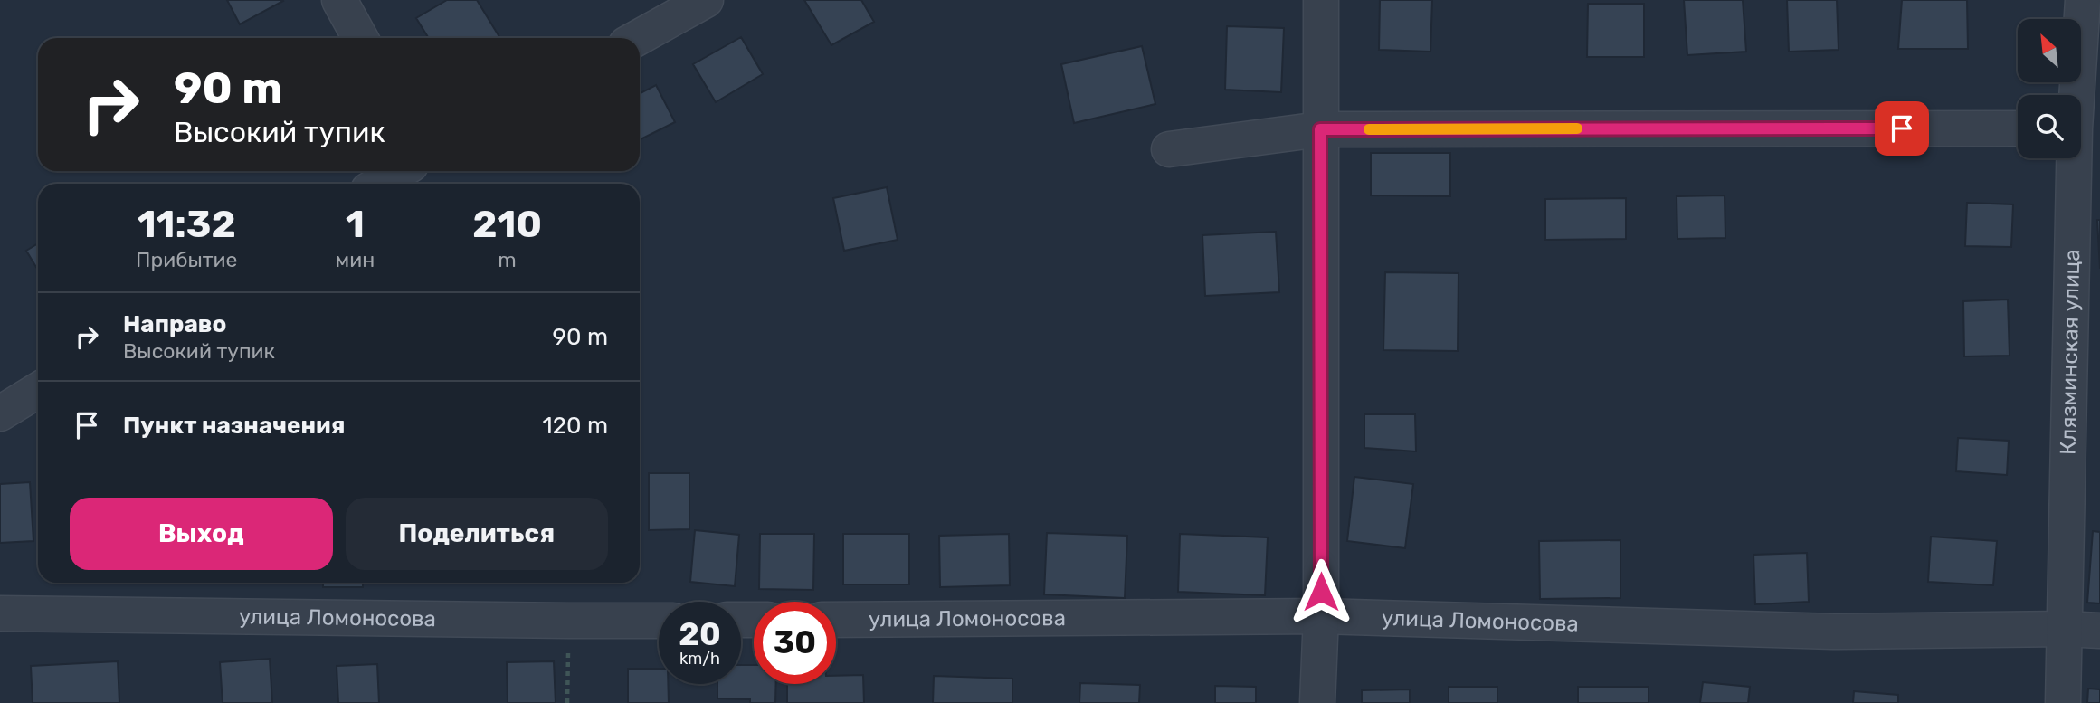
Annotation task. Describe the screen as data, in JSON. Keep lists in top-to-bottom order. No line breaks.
{"streets":{"street":["Клязминская улица","улица Ломоносова"]},"crossings":[["Клязминская улица","улица Ломоносова"]],"north":"top left","page":{"turn":["90 m","Высокий тупик"],"eta":["11:32","Прибытие","1","мин","210","m"],"list":[{"name":"Направо","note":"Высокий тупик","value":"90 m"},{"name":"Пункт назначения","value":"120 m"}],"buttons":["Выход","Поделиться"],"speed":"20 km/h","limit":"30"}}
